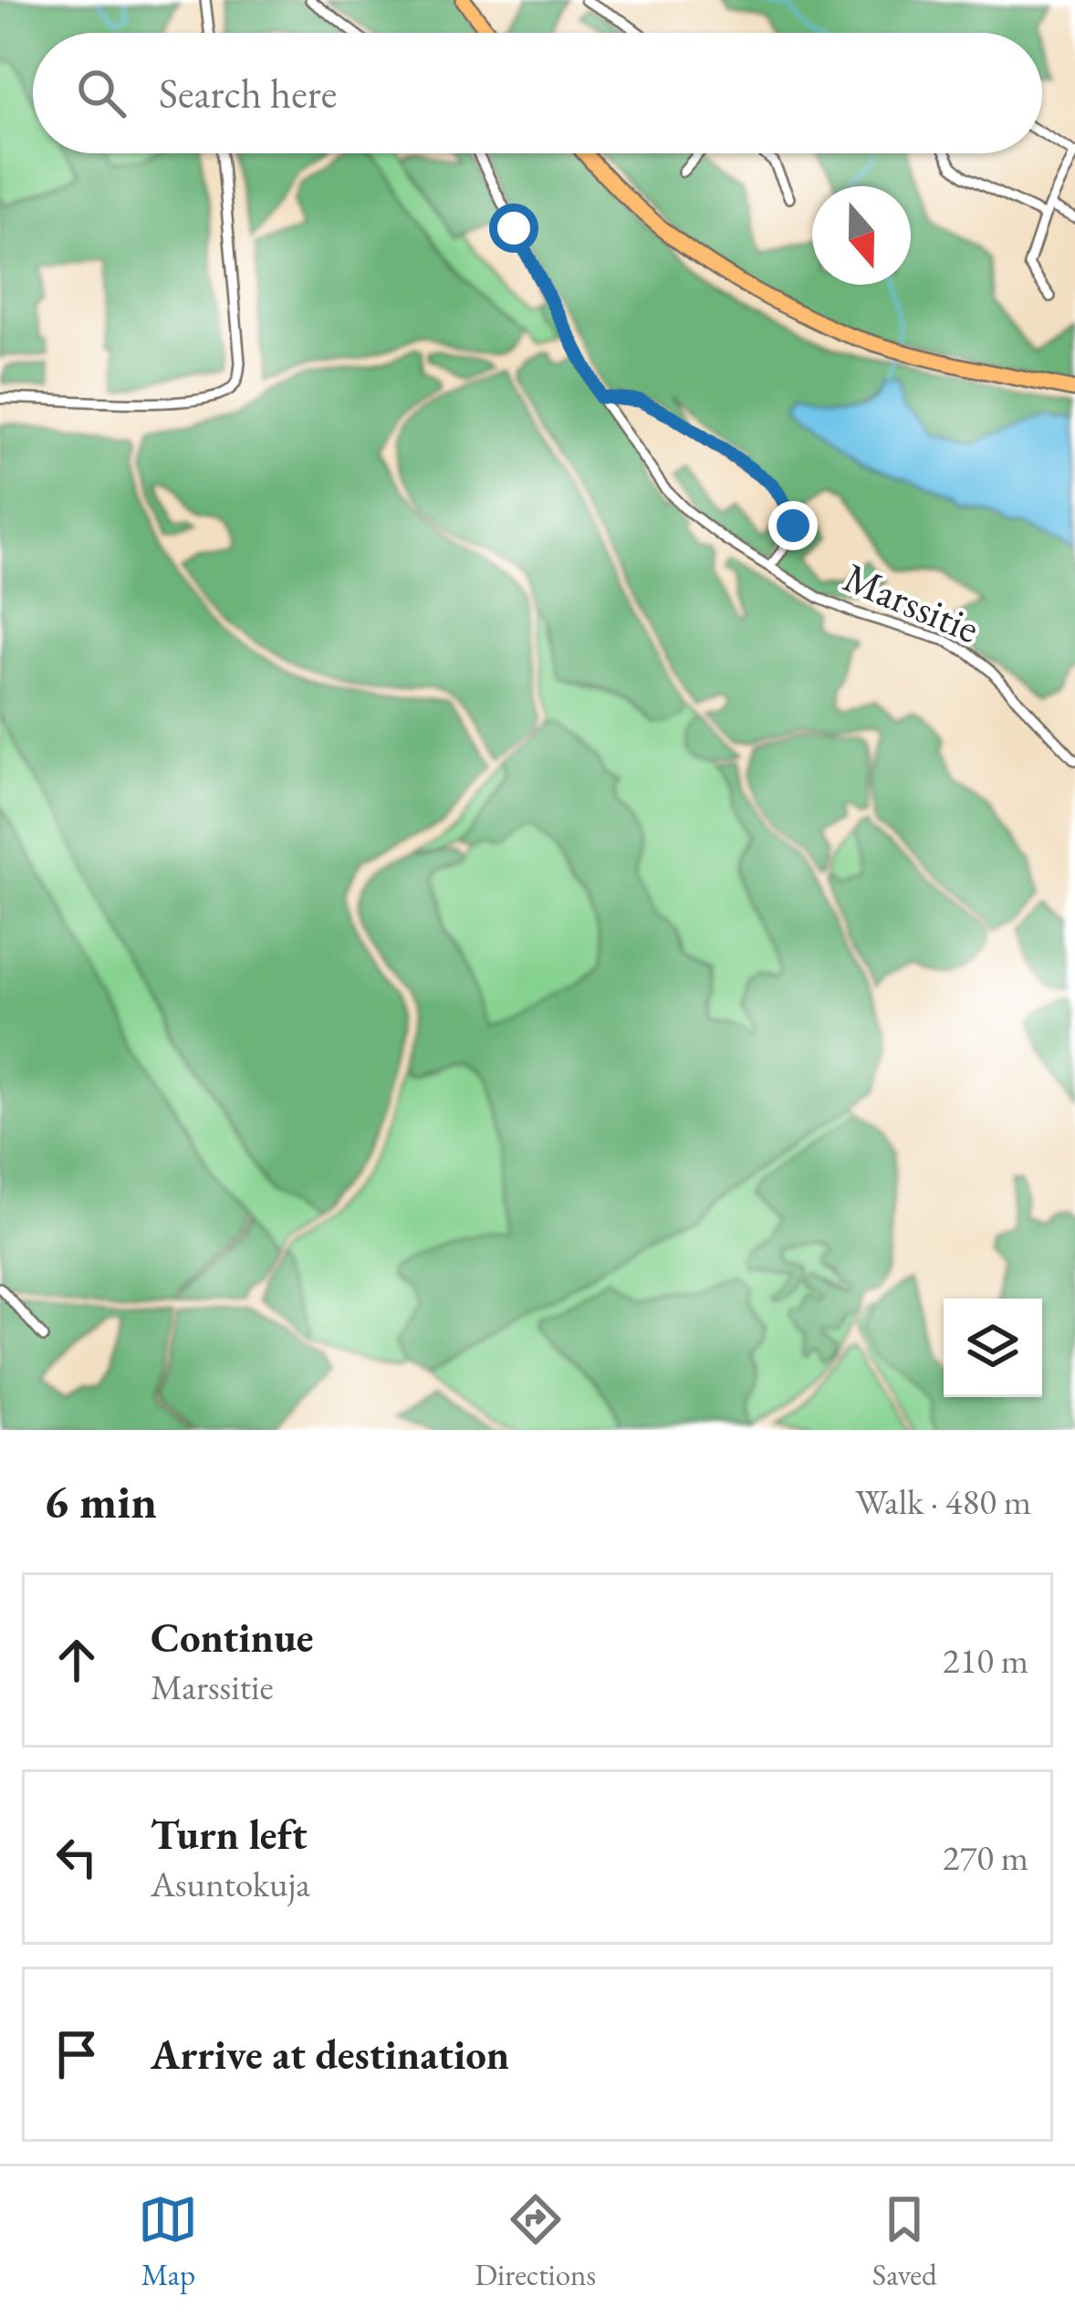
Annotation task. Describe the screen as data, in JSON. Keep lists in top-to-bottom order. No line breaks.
{"streets":{"street":["Marssitie"]},"north":"bottom","page":{"search":"Search here","heading":["6 min","Walk · 480 m"],"list":[["Continue","Marssitie","210 m"],["Turn left","Asuntokuja","270 m"],"Arrive at destination"],"nav":["Map","Directions","Saved"]}}
